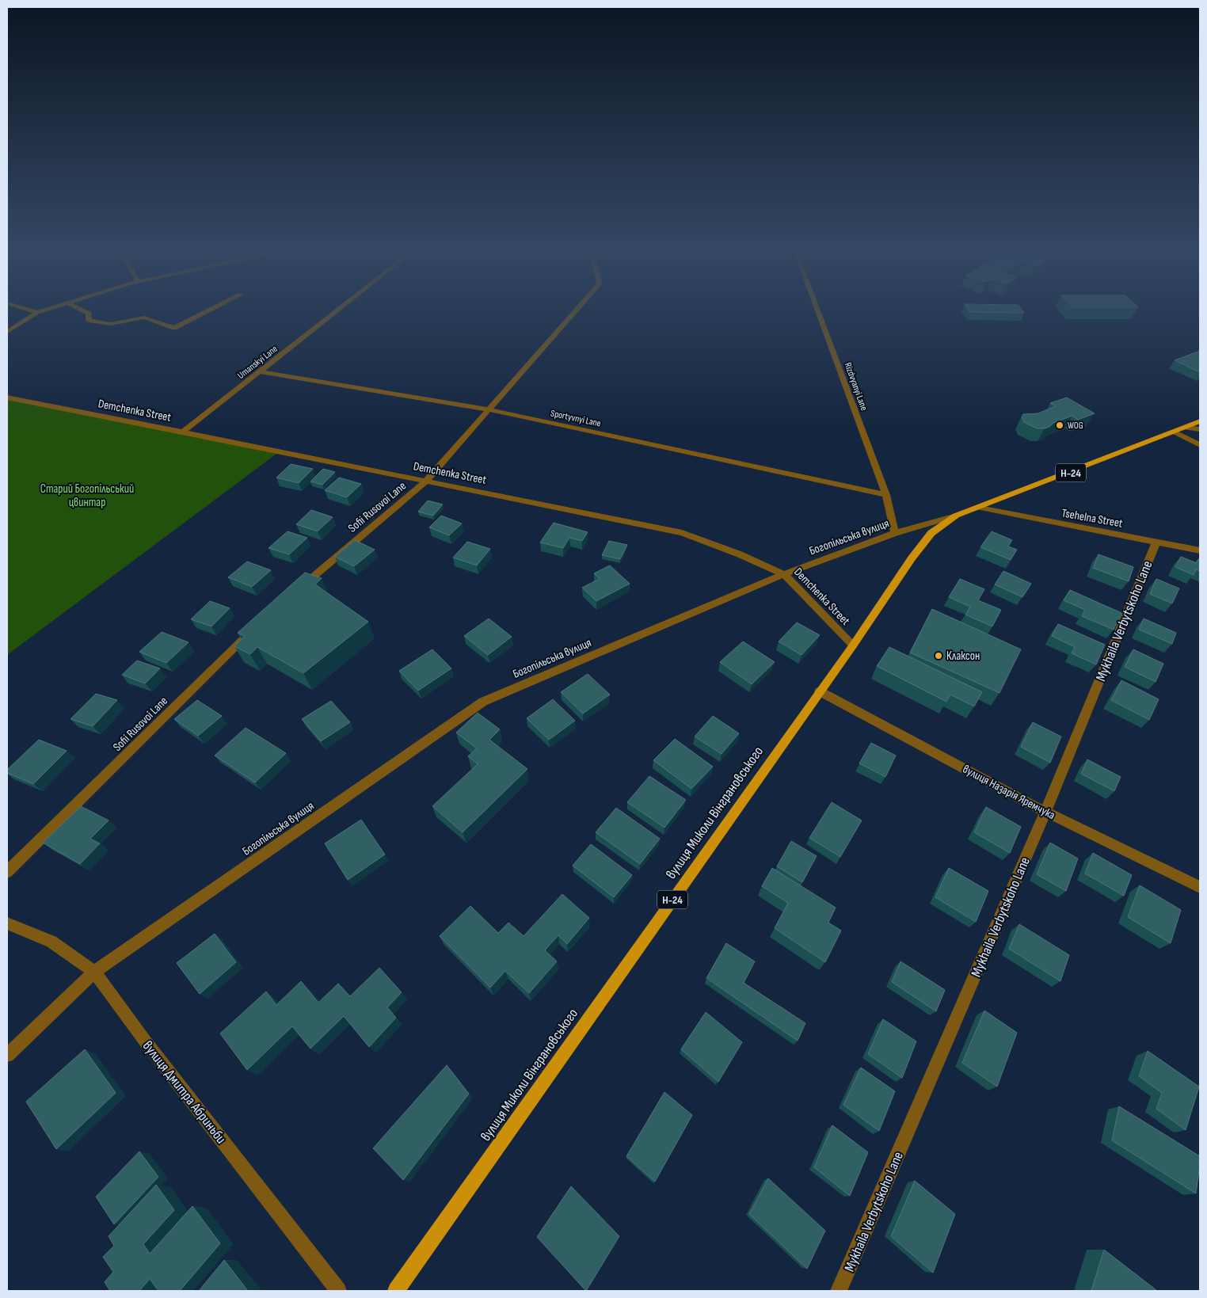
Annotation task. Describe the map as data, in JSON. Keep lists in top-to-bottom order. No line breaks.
{"streets":{"main road":["Н-24","Богопільська вулиця","вулиця Миколи Вінграновського"],"street":["Umanskyi Lane","Rizdvyanyi Lane","Demchenka Street","Sportyvnyi Lane","Sofii Rusovoi Lane","Tsehelna Street","Mykhaila Verbytskoho Lane","вулиця Назарія Яремчука","вулиця Дмитра Абриньби"]},"crossings":[["Umanskyi Lane","Demchenka Street"],["Umanskyi Lane","Sportyvnyi Lane"],["Rizdvyanyi Lane","Sportyvnyi Lane"],["Rizdvyanyi Lane","Богопільська вулиця"],["Demchenka Street","Sofii Rusovoi Lane"],["Demchenka Street","Богопільська вулиця"],["Demchenka Street","вулиця Миколи Вінграновського"],["Sportyvnyi Lane","Sofii Rusovoi Lane"],["Tsehelna Street","Богопільська вулиця"],["Tsehelna Street","Mykhaila Verbytskoho Lane"],["Богопільська вулиця","вулиця Миколи Вінграновського"],["Богопільська вулиця","вулиця Дмитра Абриньби"],["Mykhaila Verbytskoho Lane","вулиця Назарія Яремчука"],["вулиця Назарія Яремчука","вулиця Миколи Вінграновського"]],"parks":["Старий Богопільський цвинтар"],"places":["WOG","Клаксон"]}
